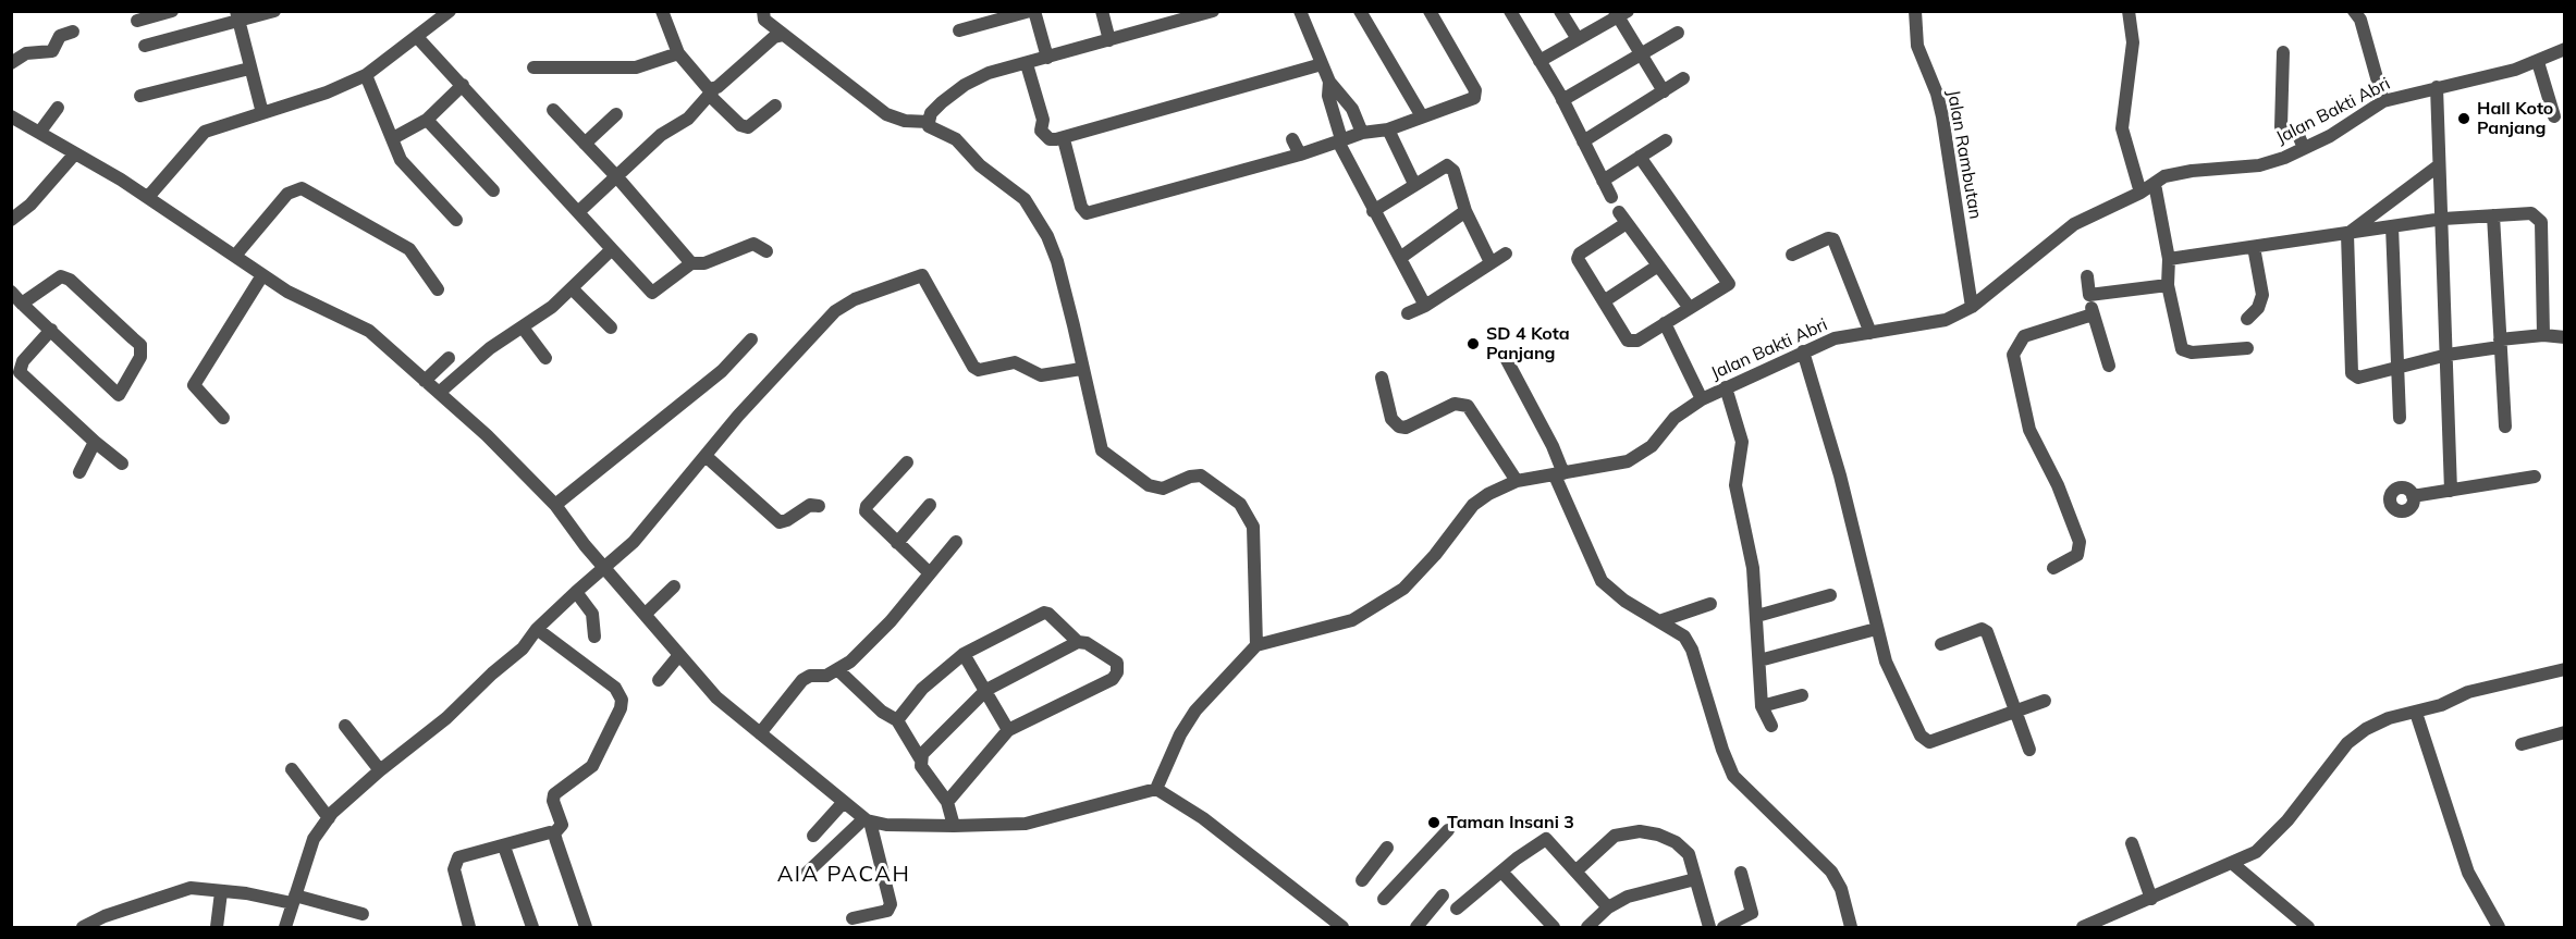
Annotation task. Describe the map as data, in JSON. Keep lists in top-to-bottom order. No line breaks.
{"streets":{"street":["Jalan Bakti Abri","Jalan Rambutan"]},"crossings":[["Jalan Bakti Abri","Jalan Rambutan"]],"districts":["AIA PACAH"],"places":["Hall Koto Panjang","SD 4 Kota Panjang","Taman Insani 3"]}
